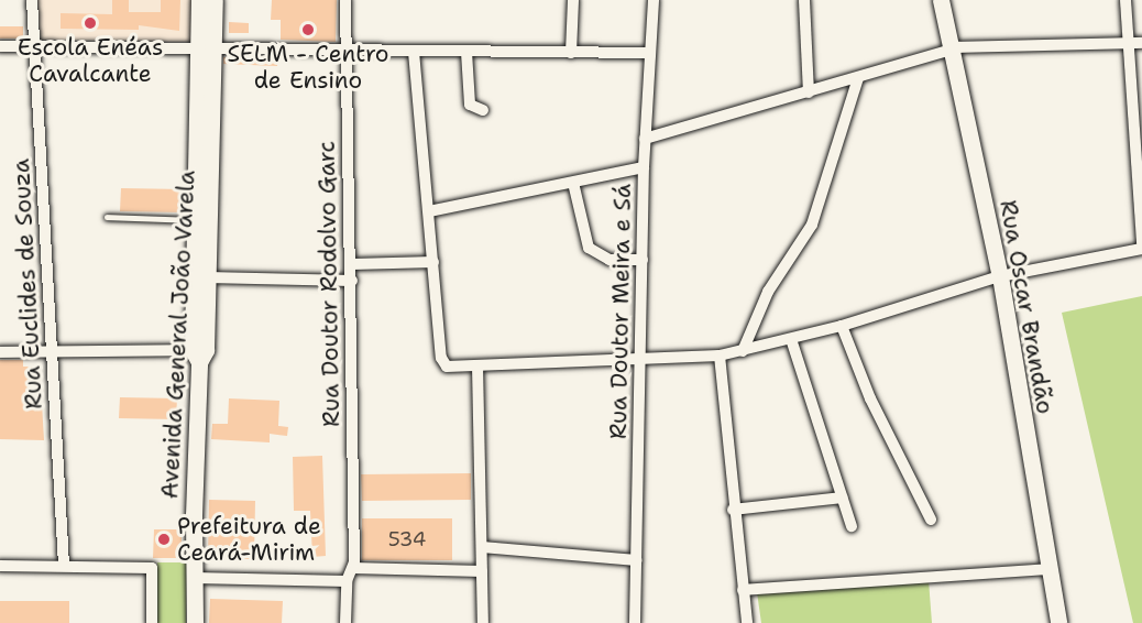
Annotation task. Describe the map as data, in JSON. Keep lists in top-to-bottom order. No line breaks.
{"streets":{"main road":["Rua Oscar Brandão","Avenida General João Varela"],"street":["Rua Euclides de Souza","Rua Doutor Rodolvo Garc","Rua Doutor Meira e Sá"]},"places":["Escola Enéas Cavalcante","SELM - Centro de Ensino","Prefeitura de Ceará-Mirim"],"house_numbers":["534"]}
